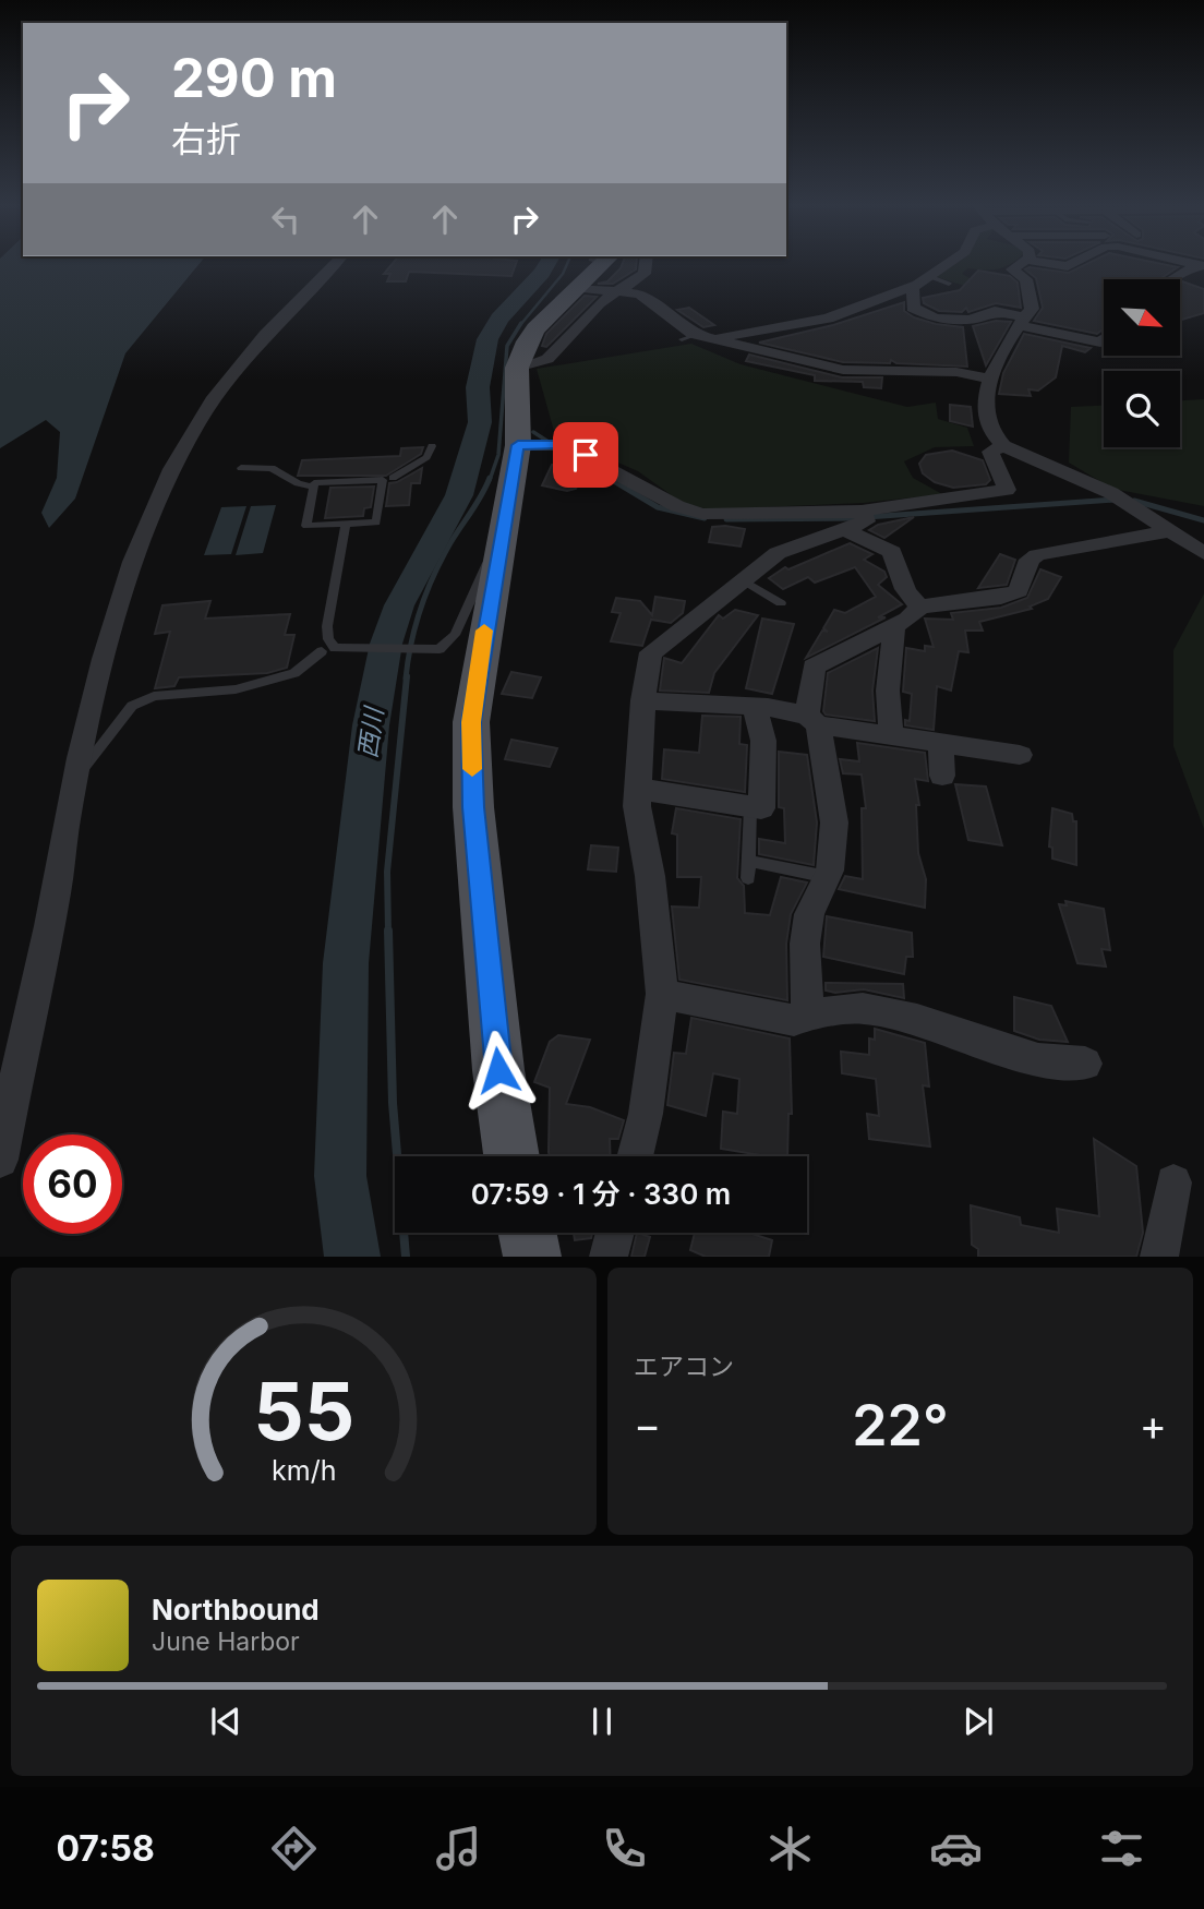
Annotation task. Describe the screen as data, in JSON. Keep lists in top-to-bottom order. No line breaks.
{"water":["西川"],"north":"bottom right","page":{"turn":["290 m","右折"],"limit":"60","trip":"07:59 · 1 分 · 330 m","tile":"エアコン","heat":["−","22°","+"],"song":["Northbound","June Harbor"],"tabs":"07:58","gauge":["55","km/h"]}}
